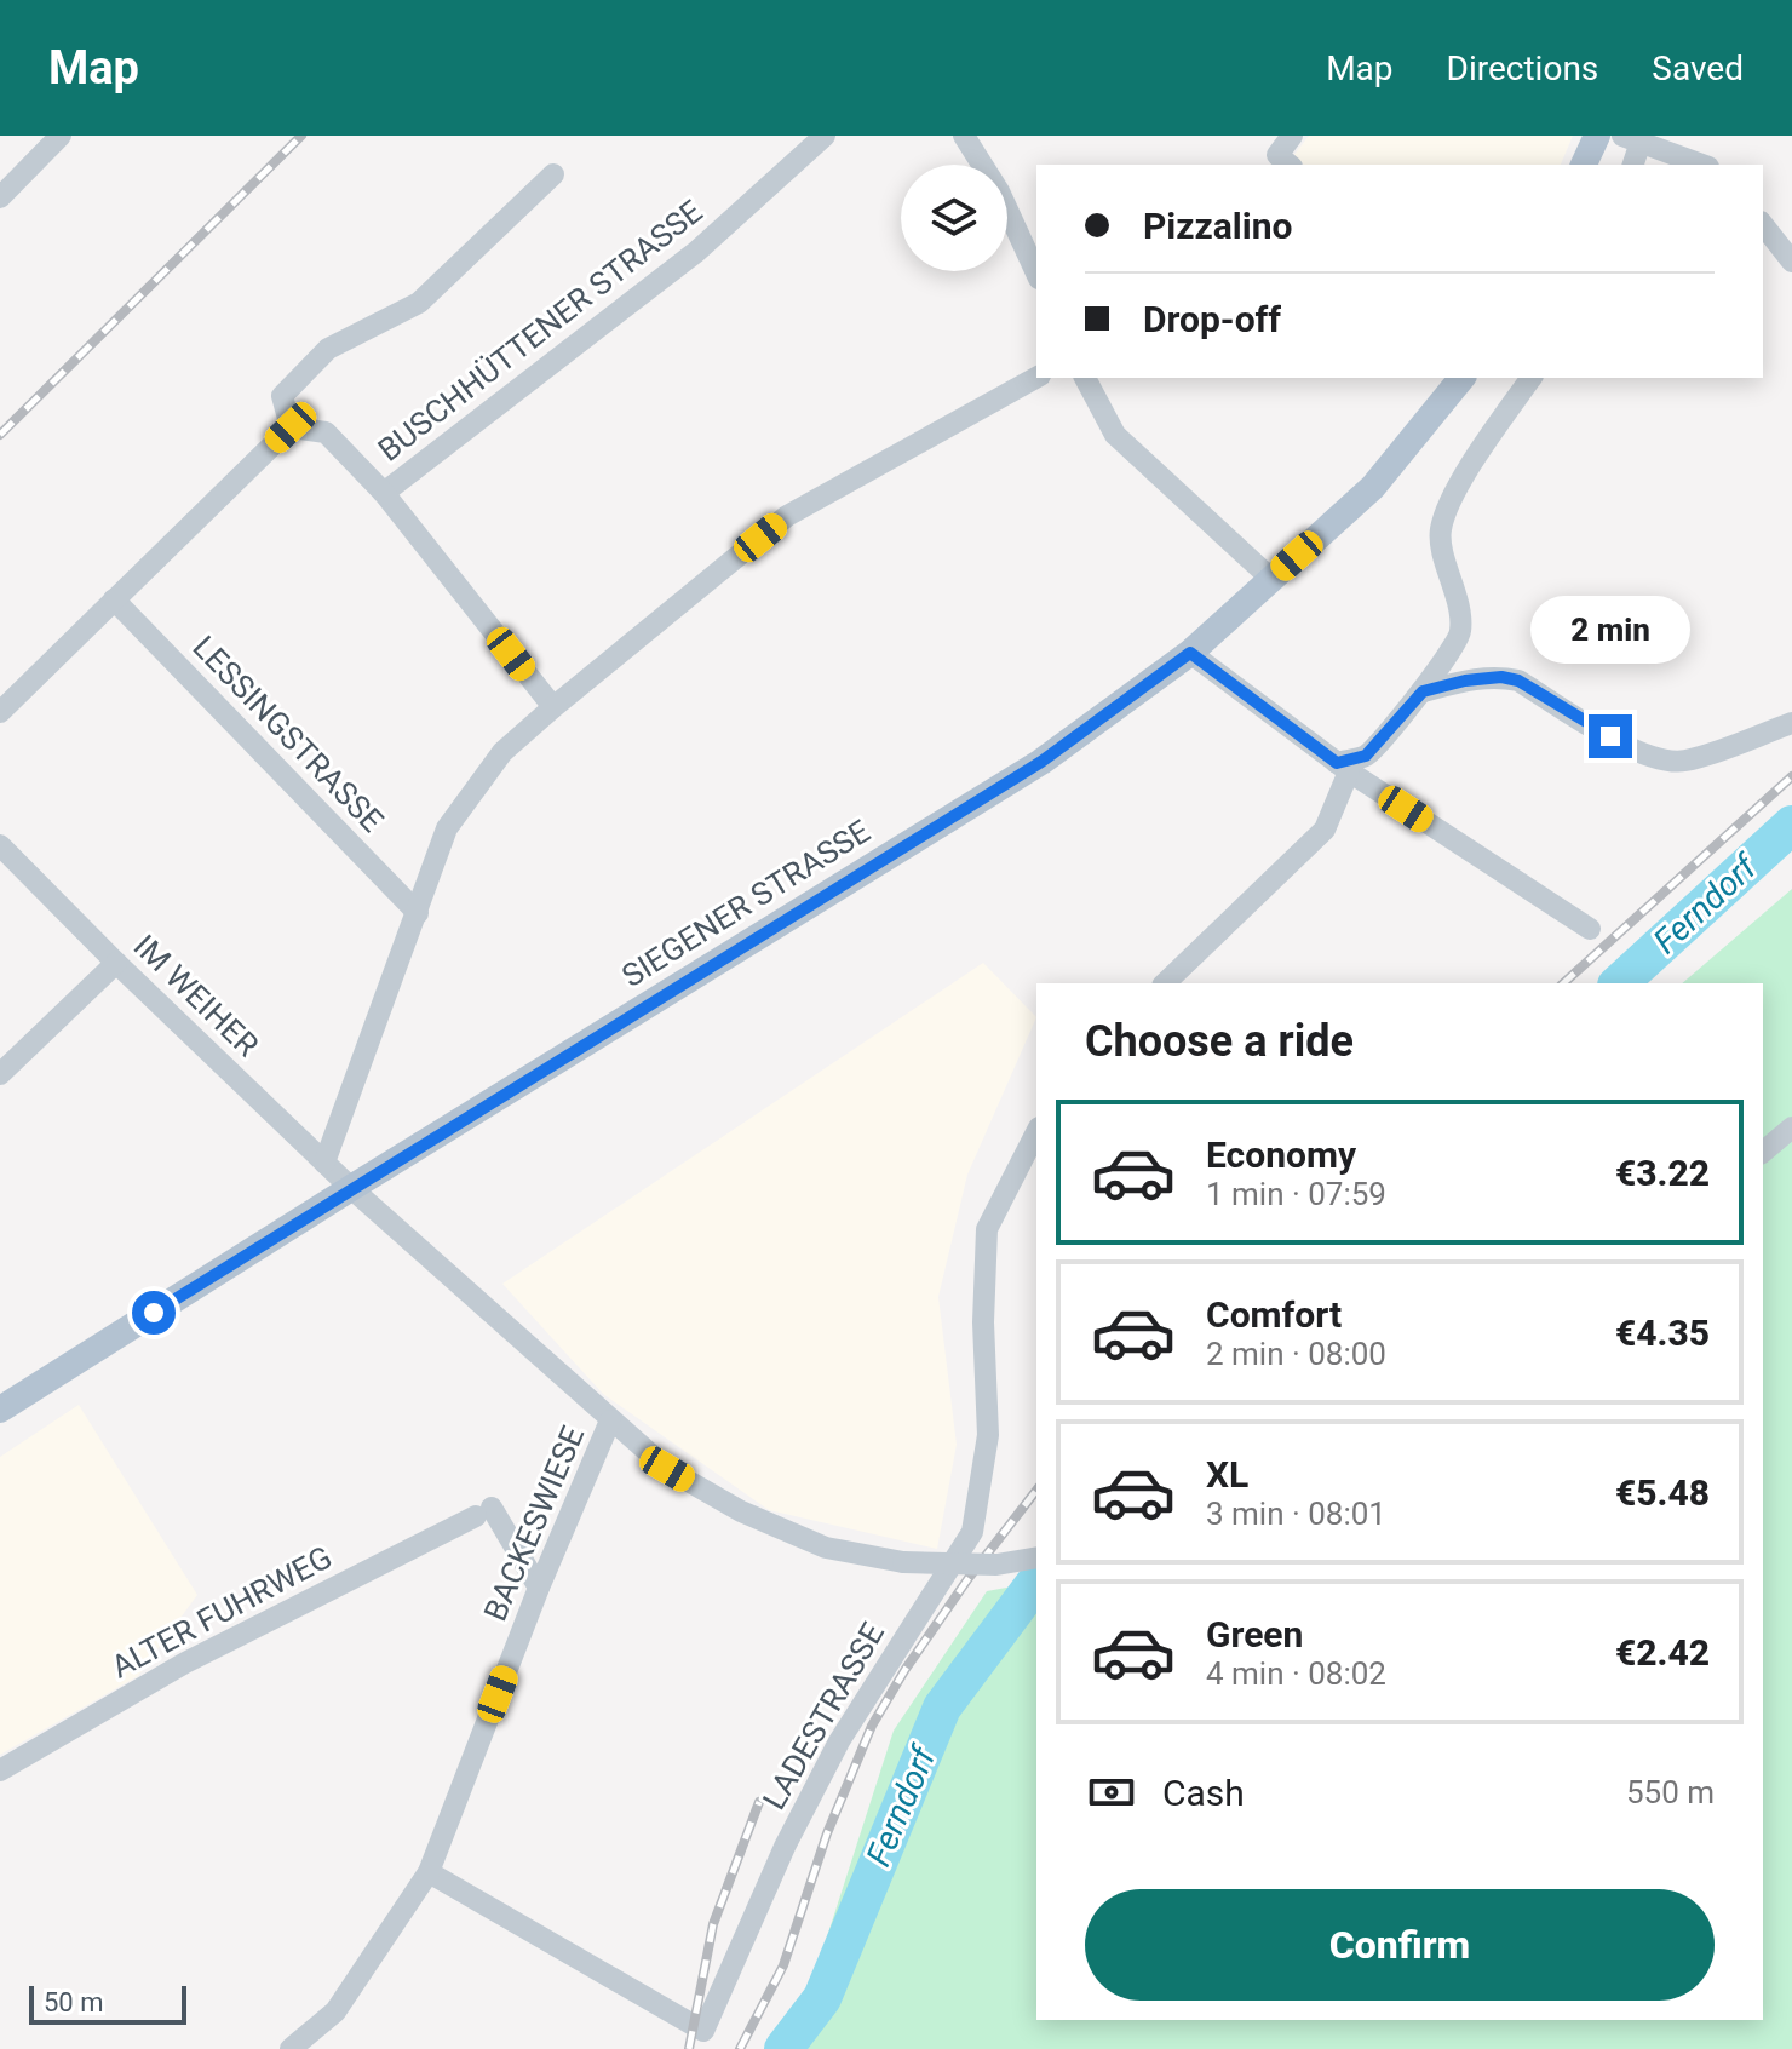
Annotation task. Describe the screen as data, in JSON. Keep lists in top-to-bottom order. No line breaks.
{"streets":{"main road":["SIEGENER STRASSE"],"street":["BUSCHHÜTTENER STRASSE","LESSINGSTRASSE","IM WEIHER","BACKESWIESE","ALTER FUHRWEG","LADESTRASSE"]},"crossings":[["SIEGENER STRASSE","IM WEIHER"],["IM WEIHER","BACKESWIESE"],["BACKESWIESE","ALTER FUHRWEG"],["BACKESWIESE","LADESTRASSE"]],"water":["Ferndorf"],"scale_bar":"50 m","page":{"header":"Map","nav":["Map","Directions","Saved"],"banner":["Pizzalino","Drop-off"],"bubble":"2 min","heading":"Choose a ride","list":[{"name":"Economy","note":"1 min · 07:59","value":"€3.22"},{"name":"Comfort","note":"2 min · 08:00","value":"€4.35"},{"name":"XL","note":"3 min · 08:01","value":"€5.48"},{"name":"Green","note":"4 min · 08:02","value":"€2.42"}],"pay":["Cash","550 m"],"buttons":"Confirm","scale":"50 m"}}
